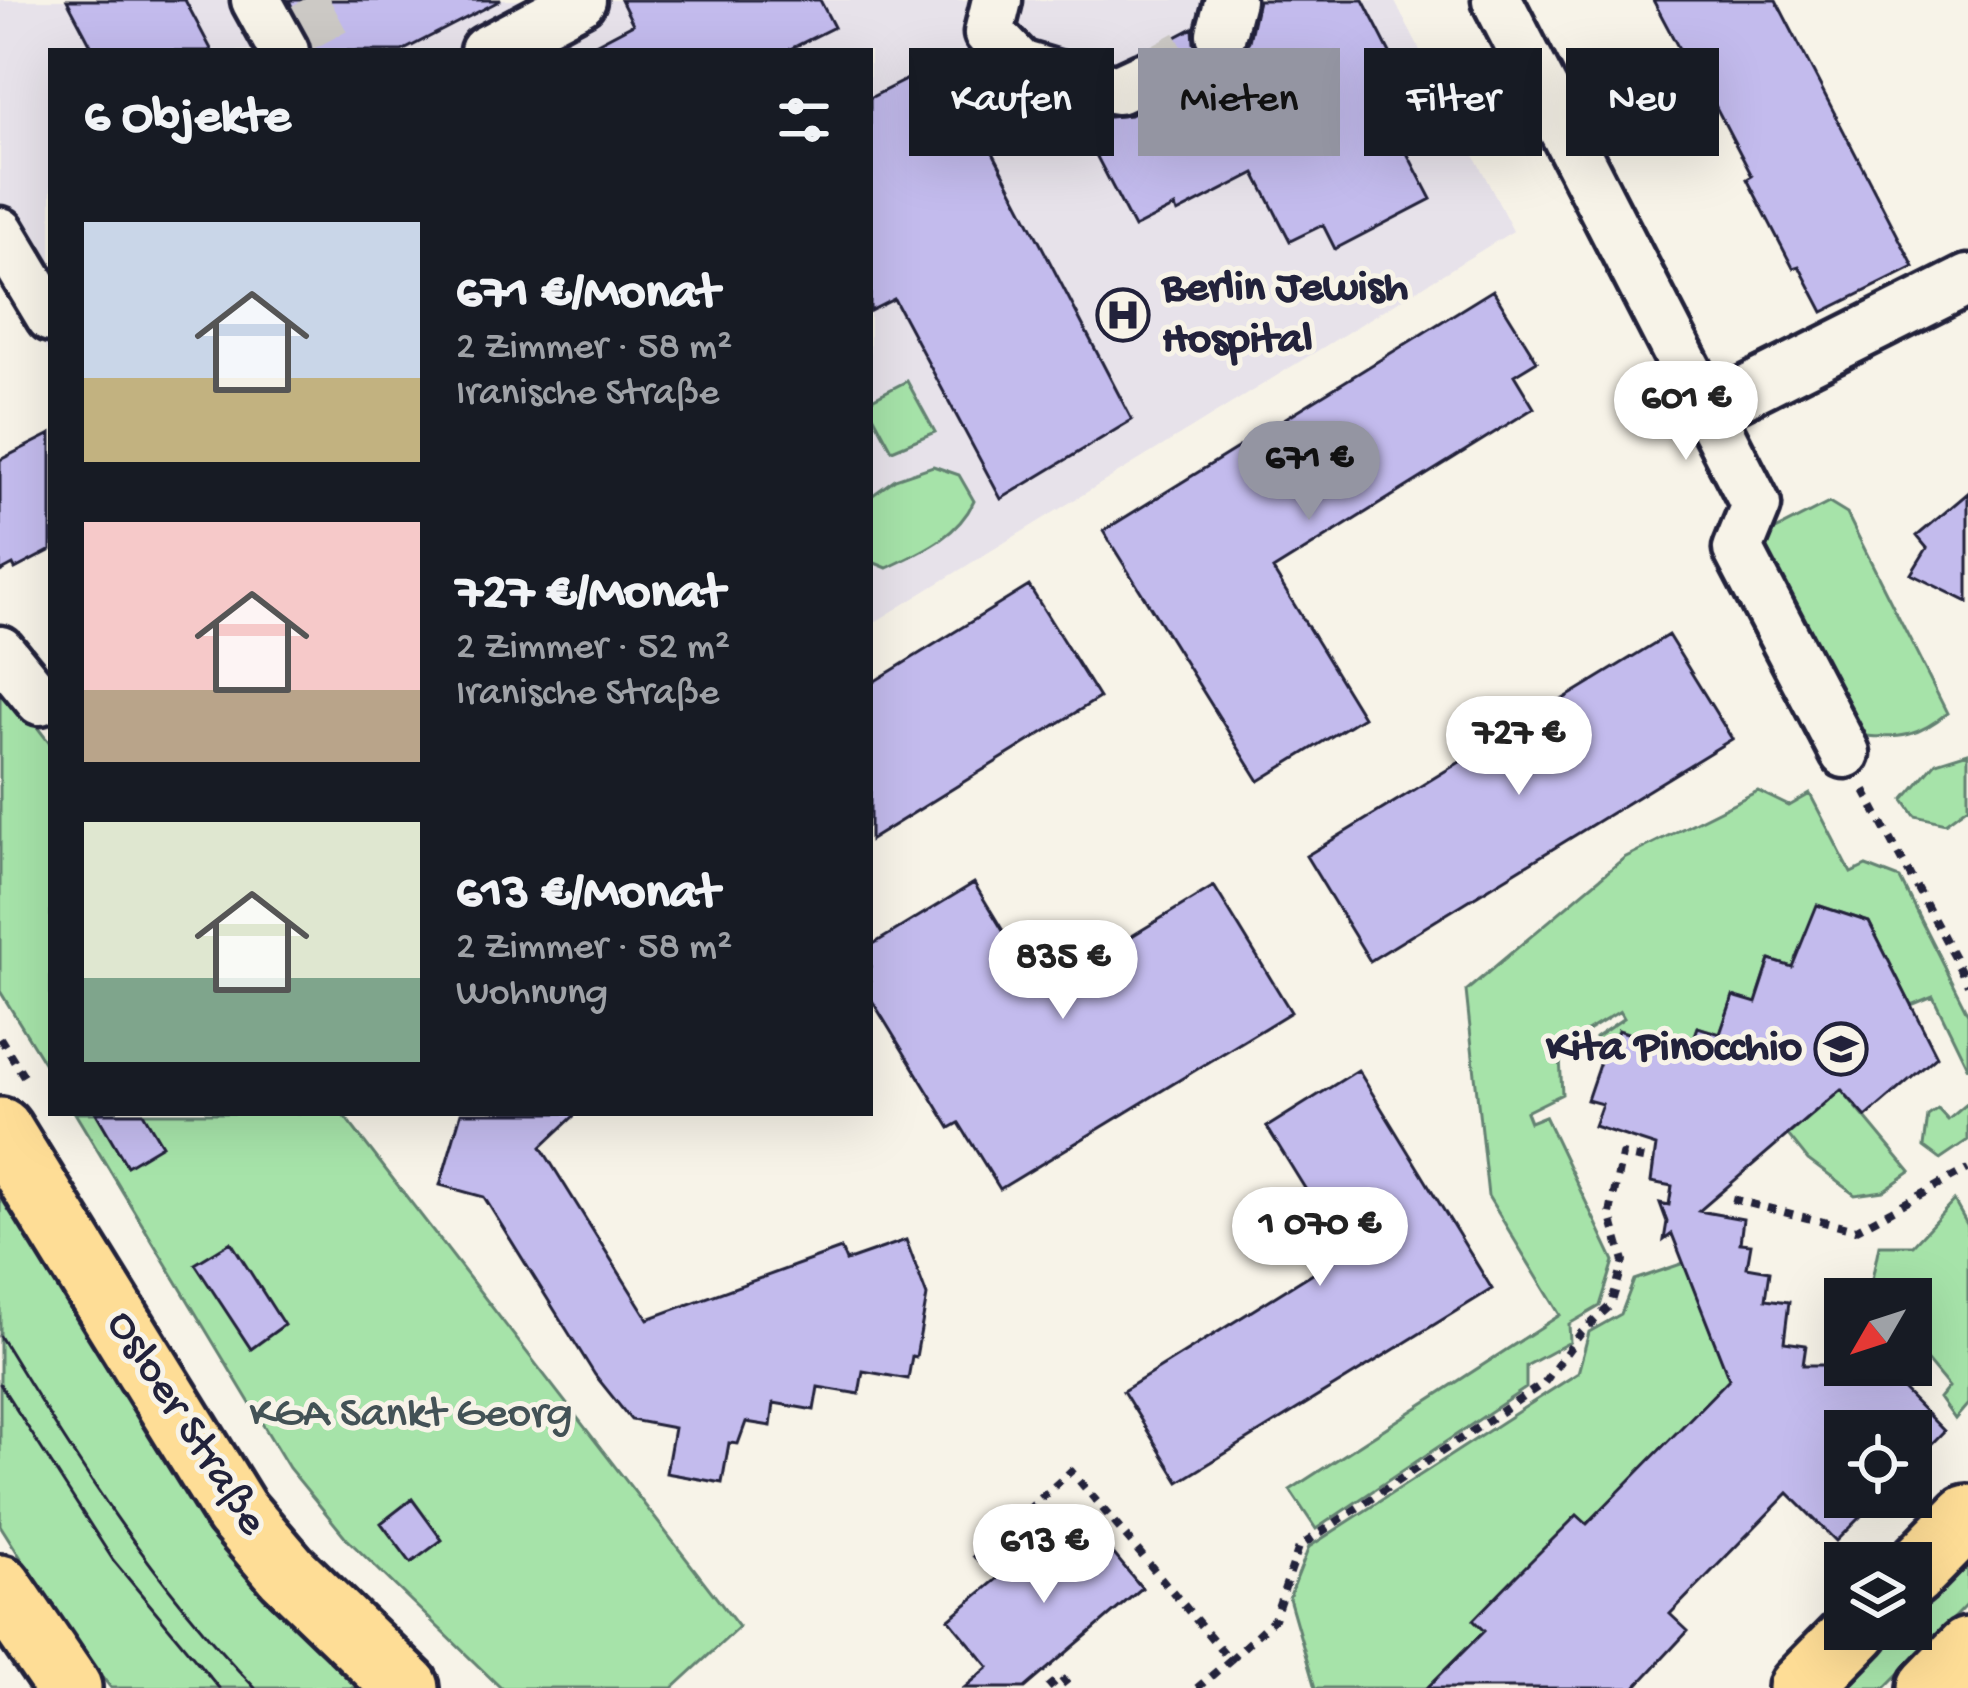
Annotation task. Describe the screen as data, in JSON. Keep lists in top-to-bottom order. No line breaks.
{"streets":{"main road":["Osloer Straße"]},"parks":["KGA Sankt Georg"],"places":{"hospital":["Berlin Jewish Hospital"],"school or university":["Kita Pinocchio"]},"north":"bottom left","page":{"chip":["Kaufen","Mieten","Filter","Neu"],"heading":"6 Objekte","list":[{"name":"671 €/Monat","note":"2 Zimmer · 58 m² · Iranische Straße"},{"name":"727 €/Monat","note":"2 Zimmer · 52 m² · Iranische Straße"},{"name":"613 €/Monat","note":"2 Zimmer · 58 m² · Wohnung"}],"price":["601 €","671 €","727 €","835 €","1 070 €","613 €"]}}
